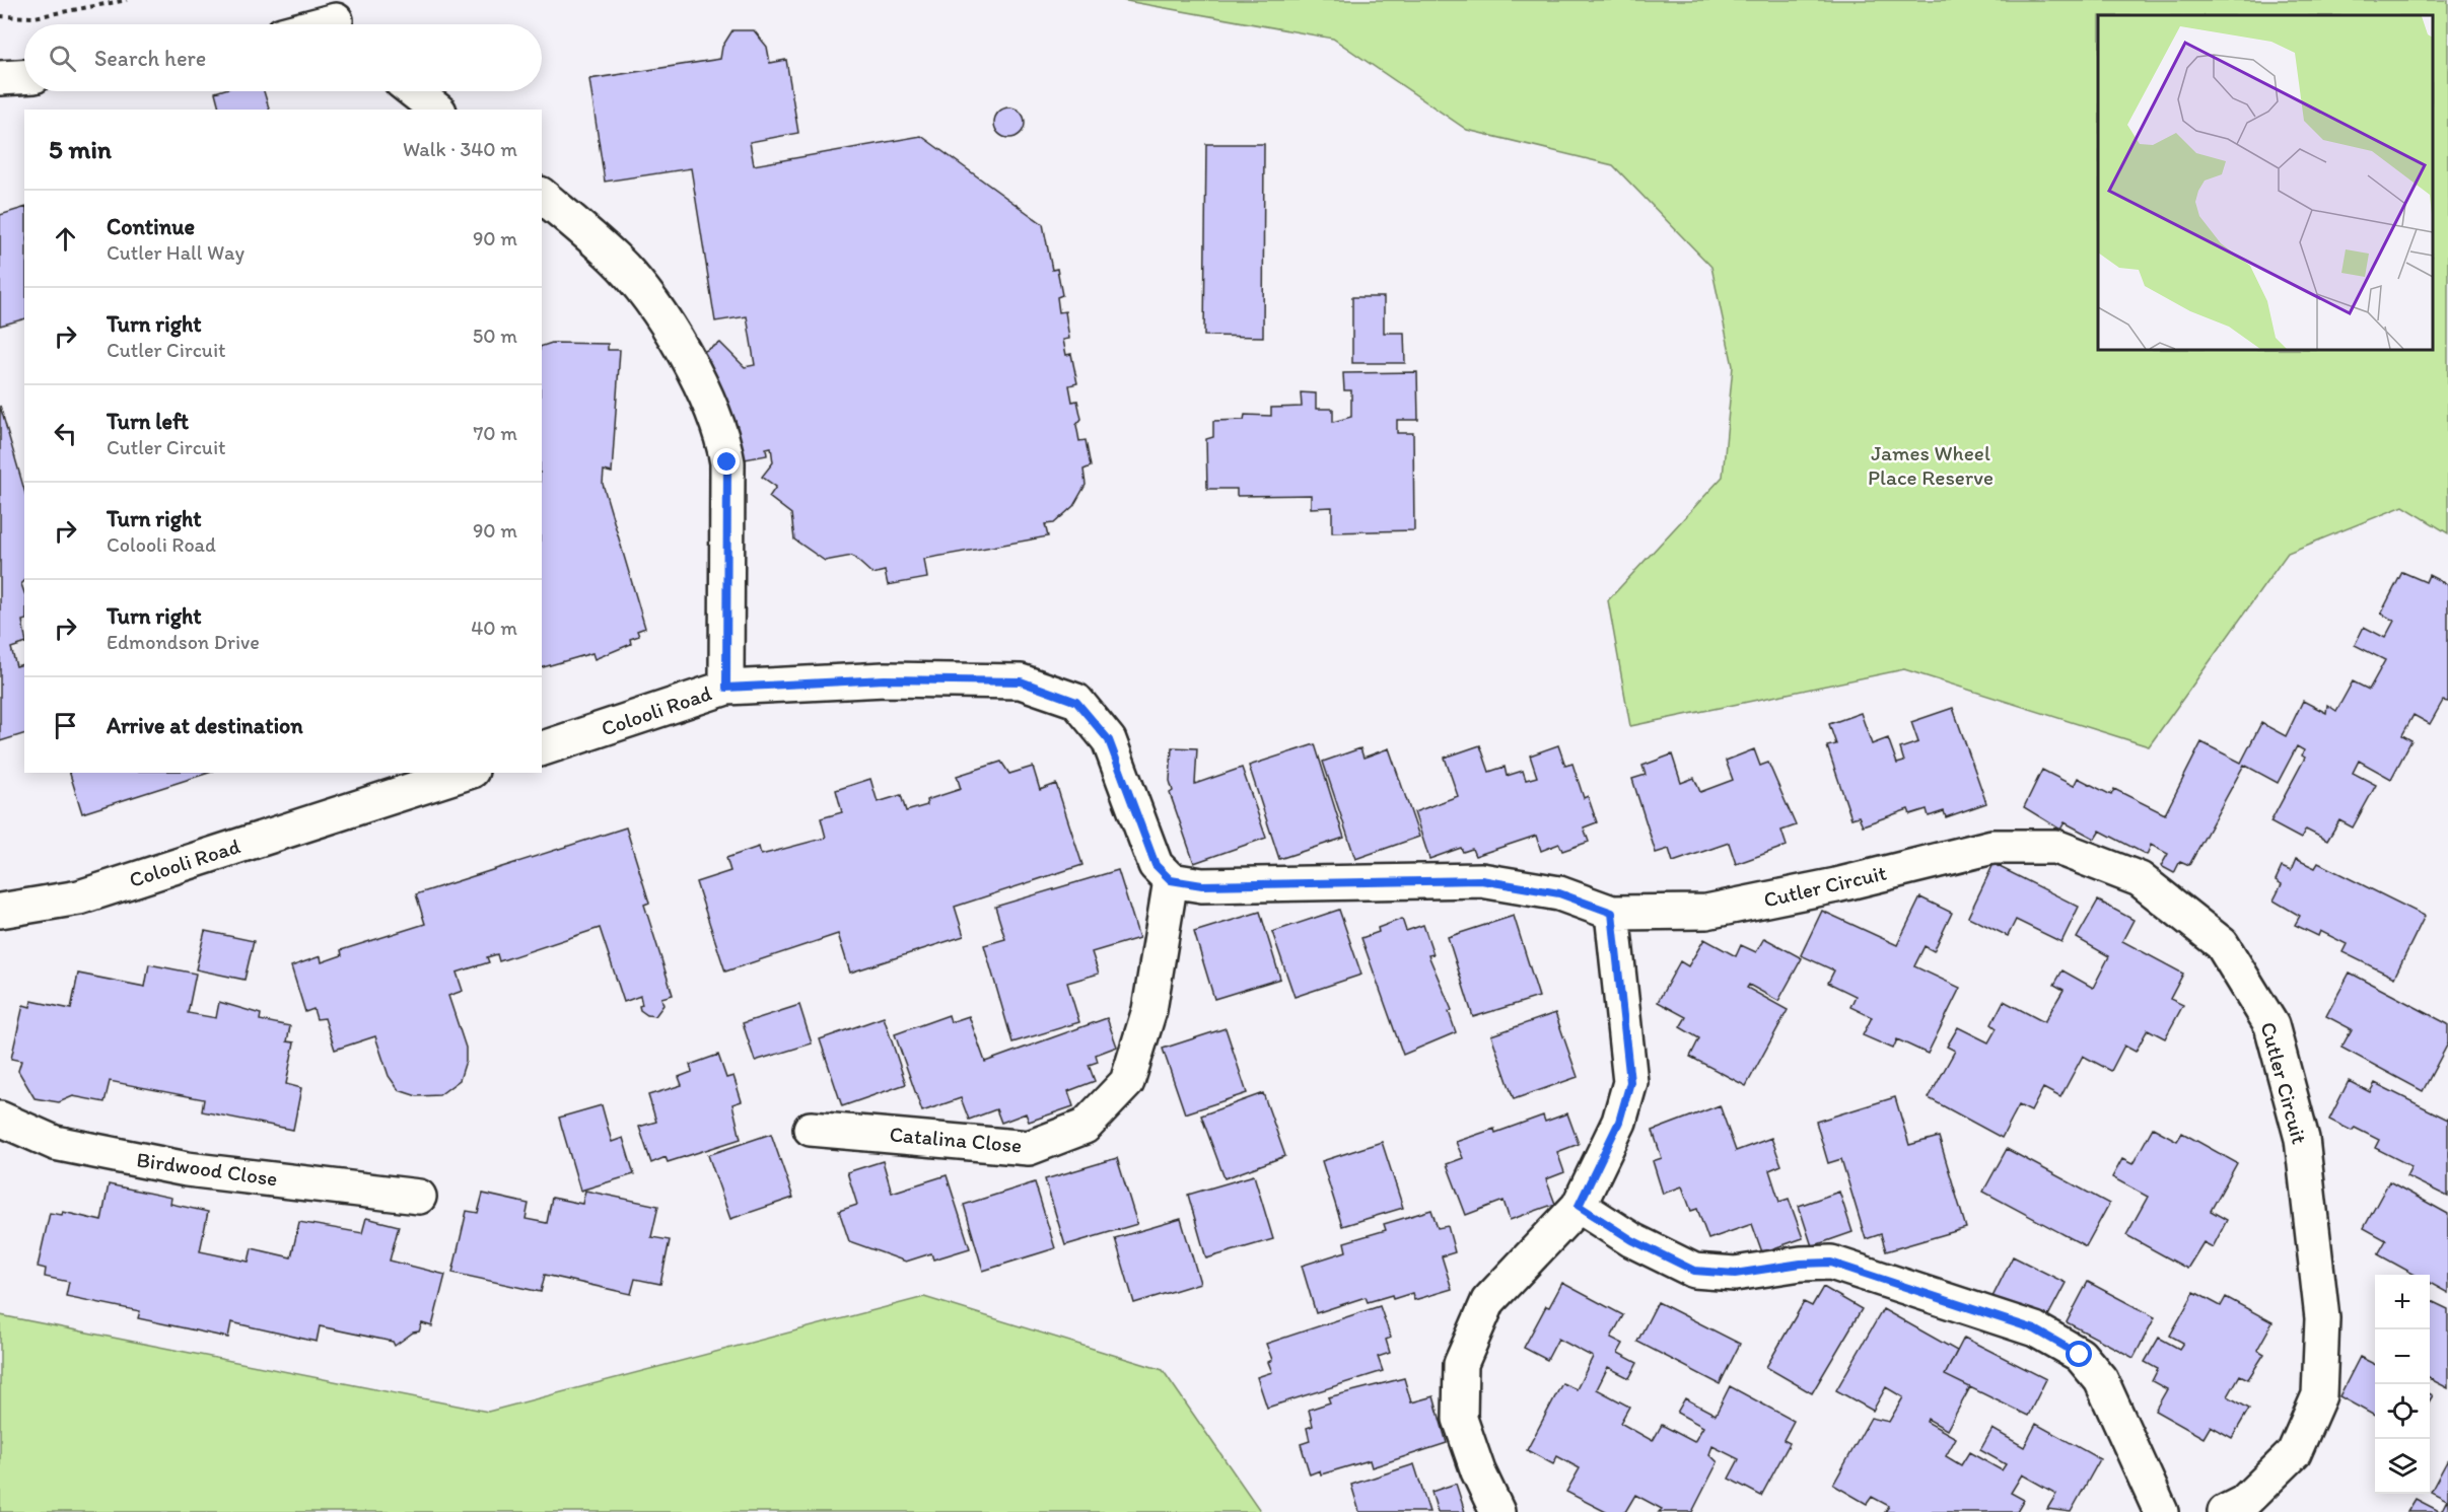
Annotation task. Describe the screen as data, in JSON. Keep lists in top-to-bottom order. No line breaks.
{"streets":{"street":["Colooli Road","Cutler Circuit","Catalina Close","Birdwood Close"]},"crossings":[["Colooli Road","Cutler Circuit"],["Colooli Road","Catalina Close"],["Cutler Circuit","Catalina Close"]],"parks":["James Wheel Place Reserve"],"page":{"search":"Search here","heading":["5 min","Walk · 340 m"],"list":[["Continue","Cutler Hall Way","90 m"],["Turn right","Cutler Circuit","50 m"],["Turn left","Cutler Circuit","70 m"],["Turn right","Colooli Road","90 m"],["Turn right","Edmondson Drive","40 m"],"Arrive at destination"],"map_buttons":["+","−"]}}
